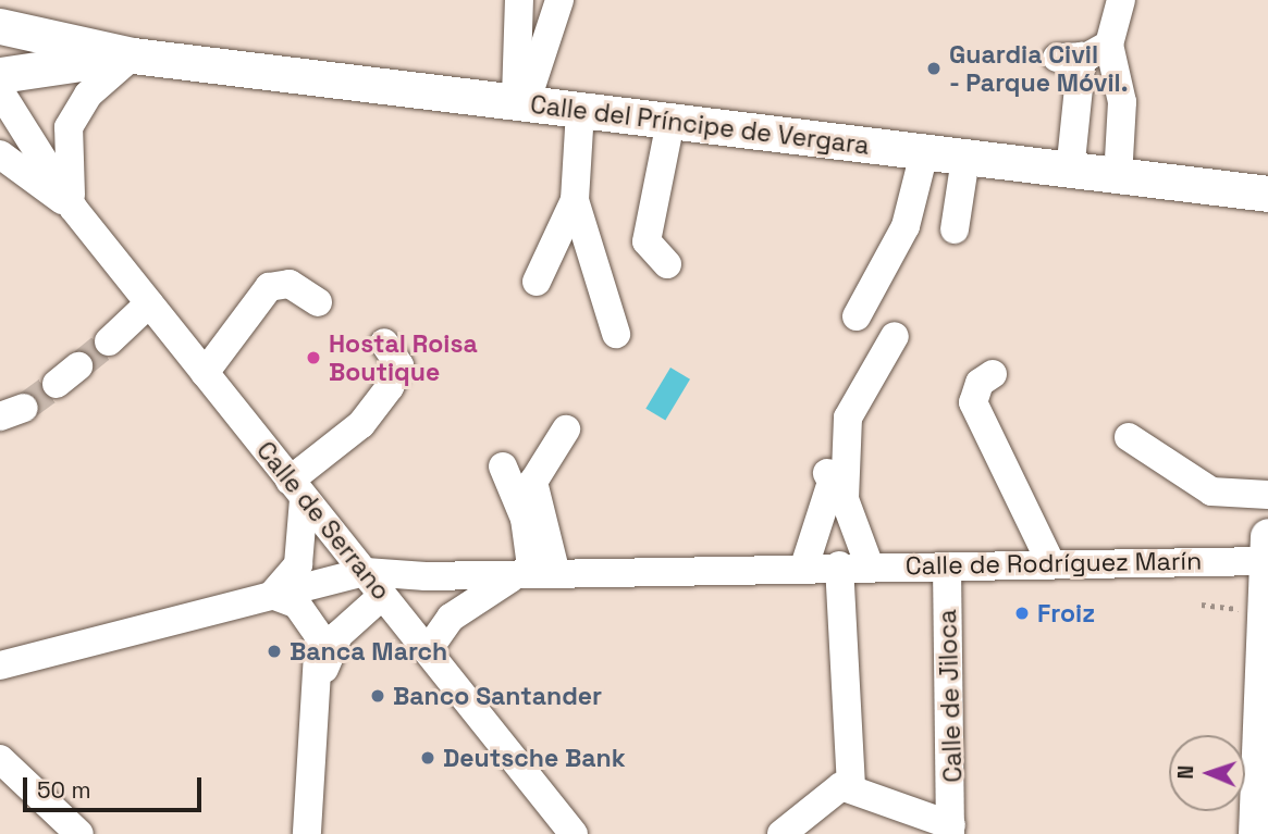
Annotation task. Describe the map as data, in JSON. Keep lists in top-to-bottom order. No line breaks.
{"streets":{"main road":["Calle del Príncipe de Vergara"],"street":["Calle de Serrano","Calle de Rodríguez Marín","Calle de Jiloca"]},"crossings":[["Calle de Serrano","Calle de Rodríguez Marín"],["Calle de Rodríguez Marín","Calle de Jiloca"]],"places":["Guardia Civil - Parque Móvil.","Hostal Roisa Boutique","Froiz","Banca March","Banco Santander","Deutsche Bank"],"scale_bar":"50 m","north":"left"}
